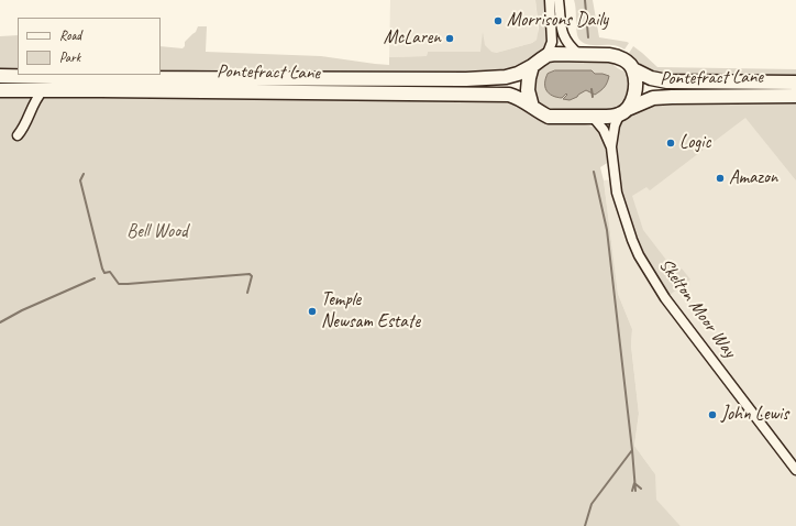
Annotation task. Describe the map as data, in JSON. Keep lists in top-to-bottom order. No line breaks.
{"streets":{"highway":["Pontefract Lane"],"street":["Skelton Moor Way"]},"crossings":[["Pontefract Lane","Skelton Moor Way"]],"parks":["Bell Wood"],"places":["Morrisons Daily","McLaren","Logic","Amazon","Temple Newsam Estate","John Lewis"],"legend":["Road","Park"]}
